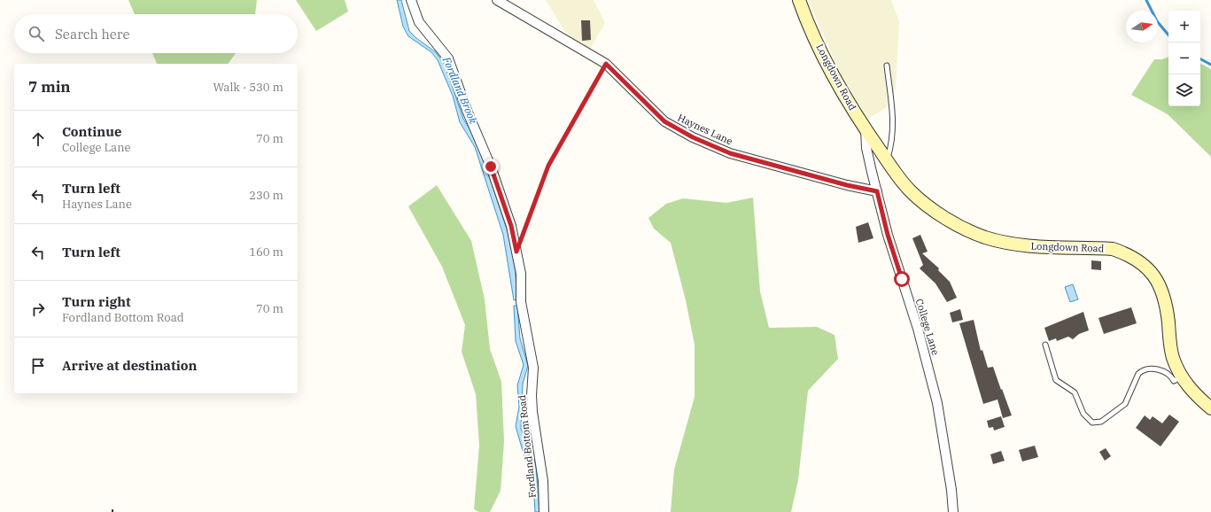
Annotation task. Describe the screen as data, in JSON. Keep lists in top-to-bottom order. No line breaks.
{"streets":{"main road":["Longdown Road"],"street":["Haynes Lane","College Lane","Fordland Bottom Road"]},"crossings":[["Longdown Road","College Lane"],["Haynes Lane","College Lane"]],"water":["Fordland Brook"],"north":"right","page":{"map_buttons":["+","−"],"search":"Search here","heading":["7 min","Walk · 530 m"],"list":[["Continue","College Lane","70 m"],["Turn left","Haynes Lane","230 m"],["Turn left","160 m"],["Turn right","Fordland Bottom Road","70 m"],"Arrive at destination"]}}
